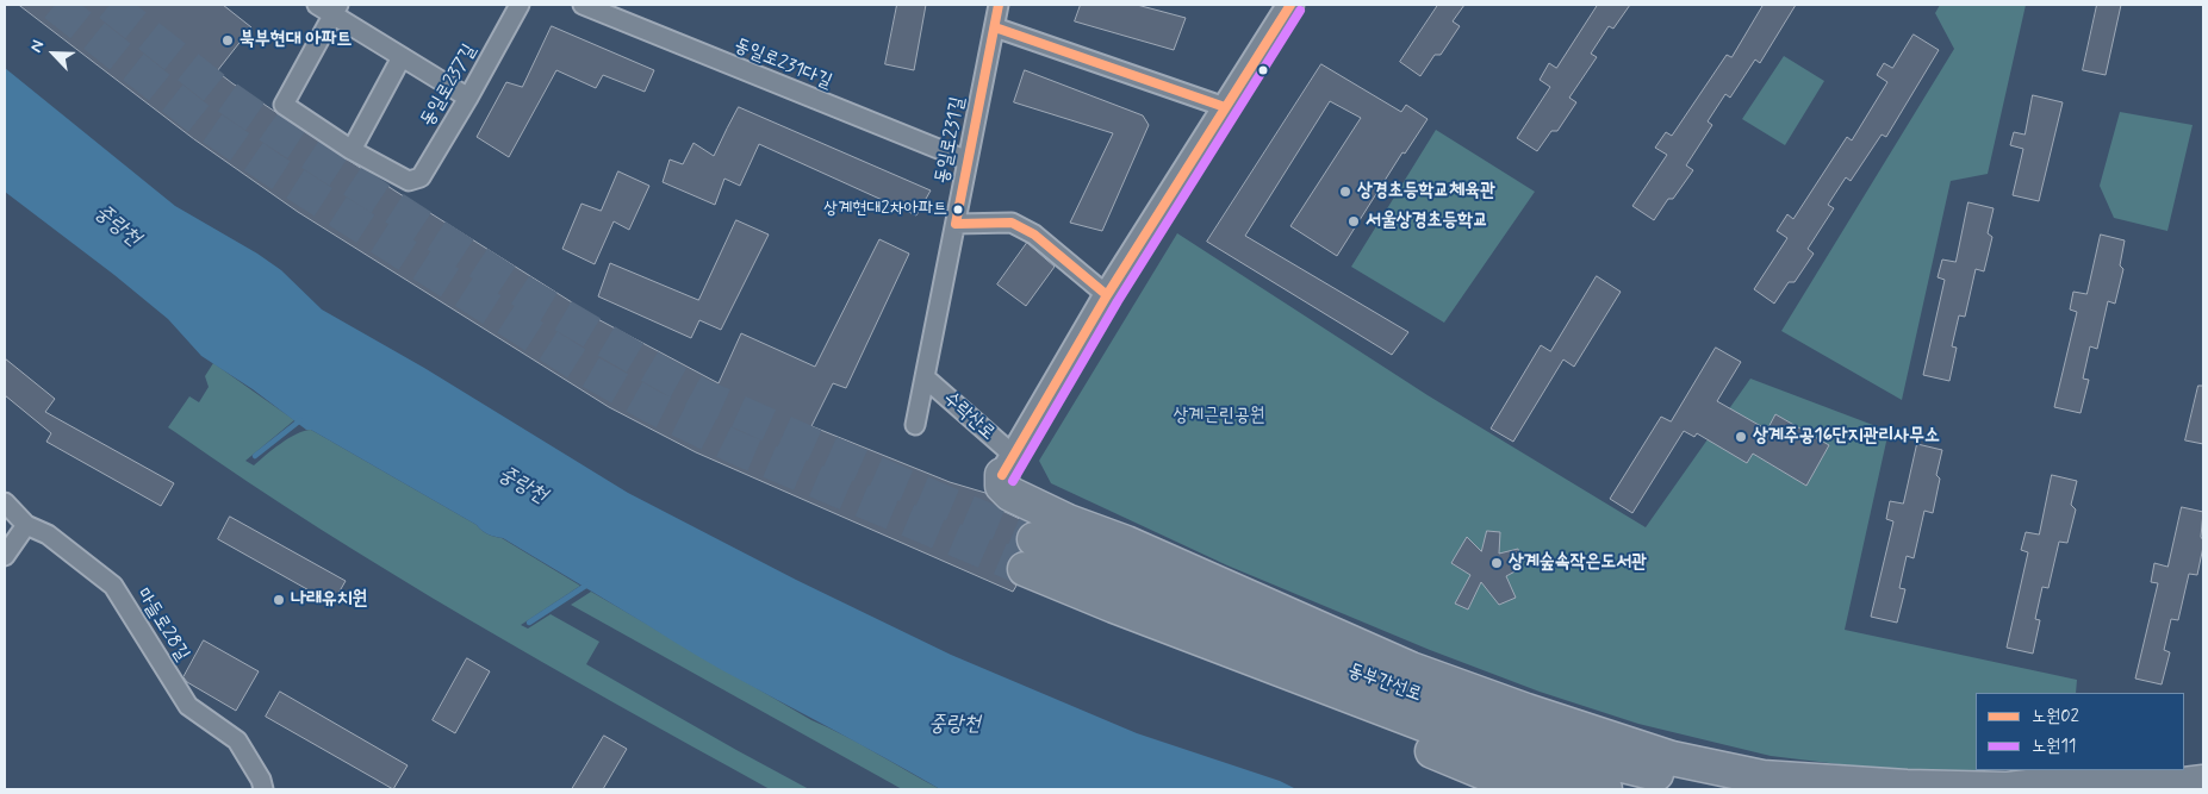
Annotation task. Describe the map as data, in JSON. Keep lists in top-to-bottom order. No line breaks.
{"streets":{"highway":["동부간선로"],"street":["동일로231다길","동일로237길","동일로231길","수락산로","마들로28길"]},"crossings":[["동일로231다길","동일로231길"],["동일로231길","수락산로"]],"water":["중랑천"],"parks":["상계근린공원"],"places":["북부현대 아파트","상경초등학교체육관","상계현대2차아파트","서울상경초등학교","상계주공16단지관리사무소","상계숲속작은도서관","나래유치원"],"lines":["transit line 노원02","transit line 노원11"],"legend":["노원02","노원11"],"north":"top left"}
